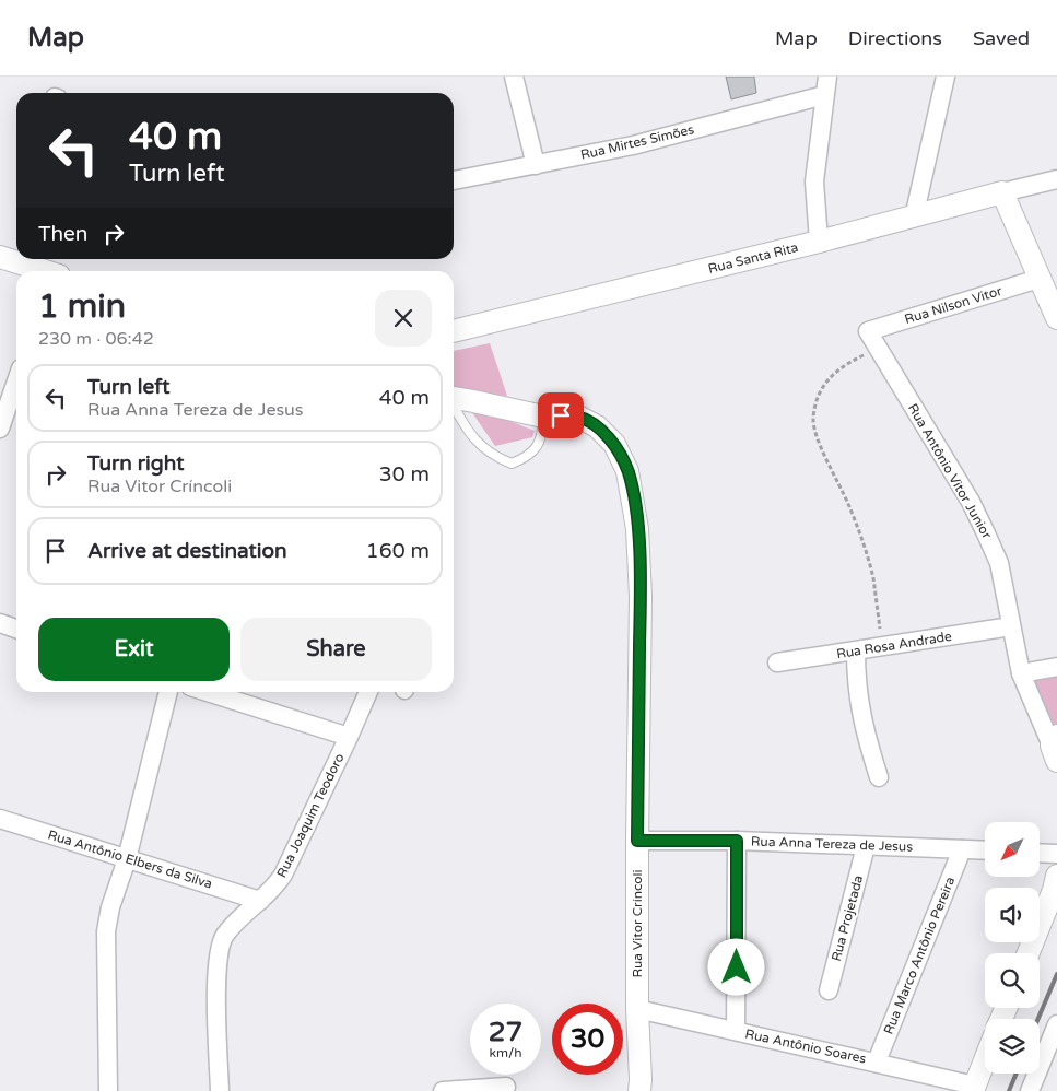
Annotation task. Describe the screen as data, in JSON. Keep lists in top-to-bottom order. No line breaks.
{"streets":{"street":["Rua Mirtes Simões","Rua Santa Rita","Rua Nilson Vitor","Rua Antônio Vitor Junior","Rua Rosa Andrade","Rua Joaquim Teodoro","Rua Anna Tereza de Jesus","Rua Antônio Elbers da Silva","Rua Projetada","Rua Vitor Críncoli","Rua Marco Antônio Pereira","Rua Antônio Soares"]},"crossings":[["Rua Nilson Vitor","Rua Antônio Vitor Junior"],["Rua Antônio Vitor Junior","Rua Rosa Andrade"],["Rua Joaquim Teodoro","Rua Antônio Elbers da Silva"],["Rua Anna Tereza de Jesus","Rua Projetada"],["Rua Anna Tereza de Jesus","Rua Vitor Críncoli"],["Rua Anna Tereza de Jesus","Rua Marco Antônio Pereira"],["Rua Vitor Críncoli","Rua Antônio Soares"],["Rua Marco Antônio Pereira","Rua Antônio Soares"]],"north":"bottom left","page":{"header":"Map","nav":["Map","Directions","Saved"],"turn":["40 m","Turn left"],"then":"Then","heading":["1 min","230 m · 06:42"],"list":[{"name":"Turn left","note":"Rua Anna Tereza de Jesus","value":"40 m"},{"name":"Turn right","note":"Rua Vitor Críncoli","value":"30 m"},{"name":"Arrive at destination","value":"160 m"}],"buttons":["Exit","Share"],"speed":"27 km/h","limit":"30"}}
